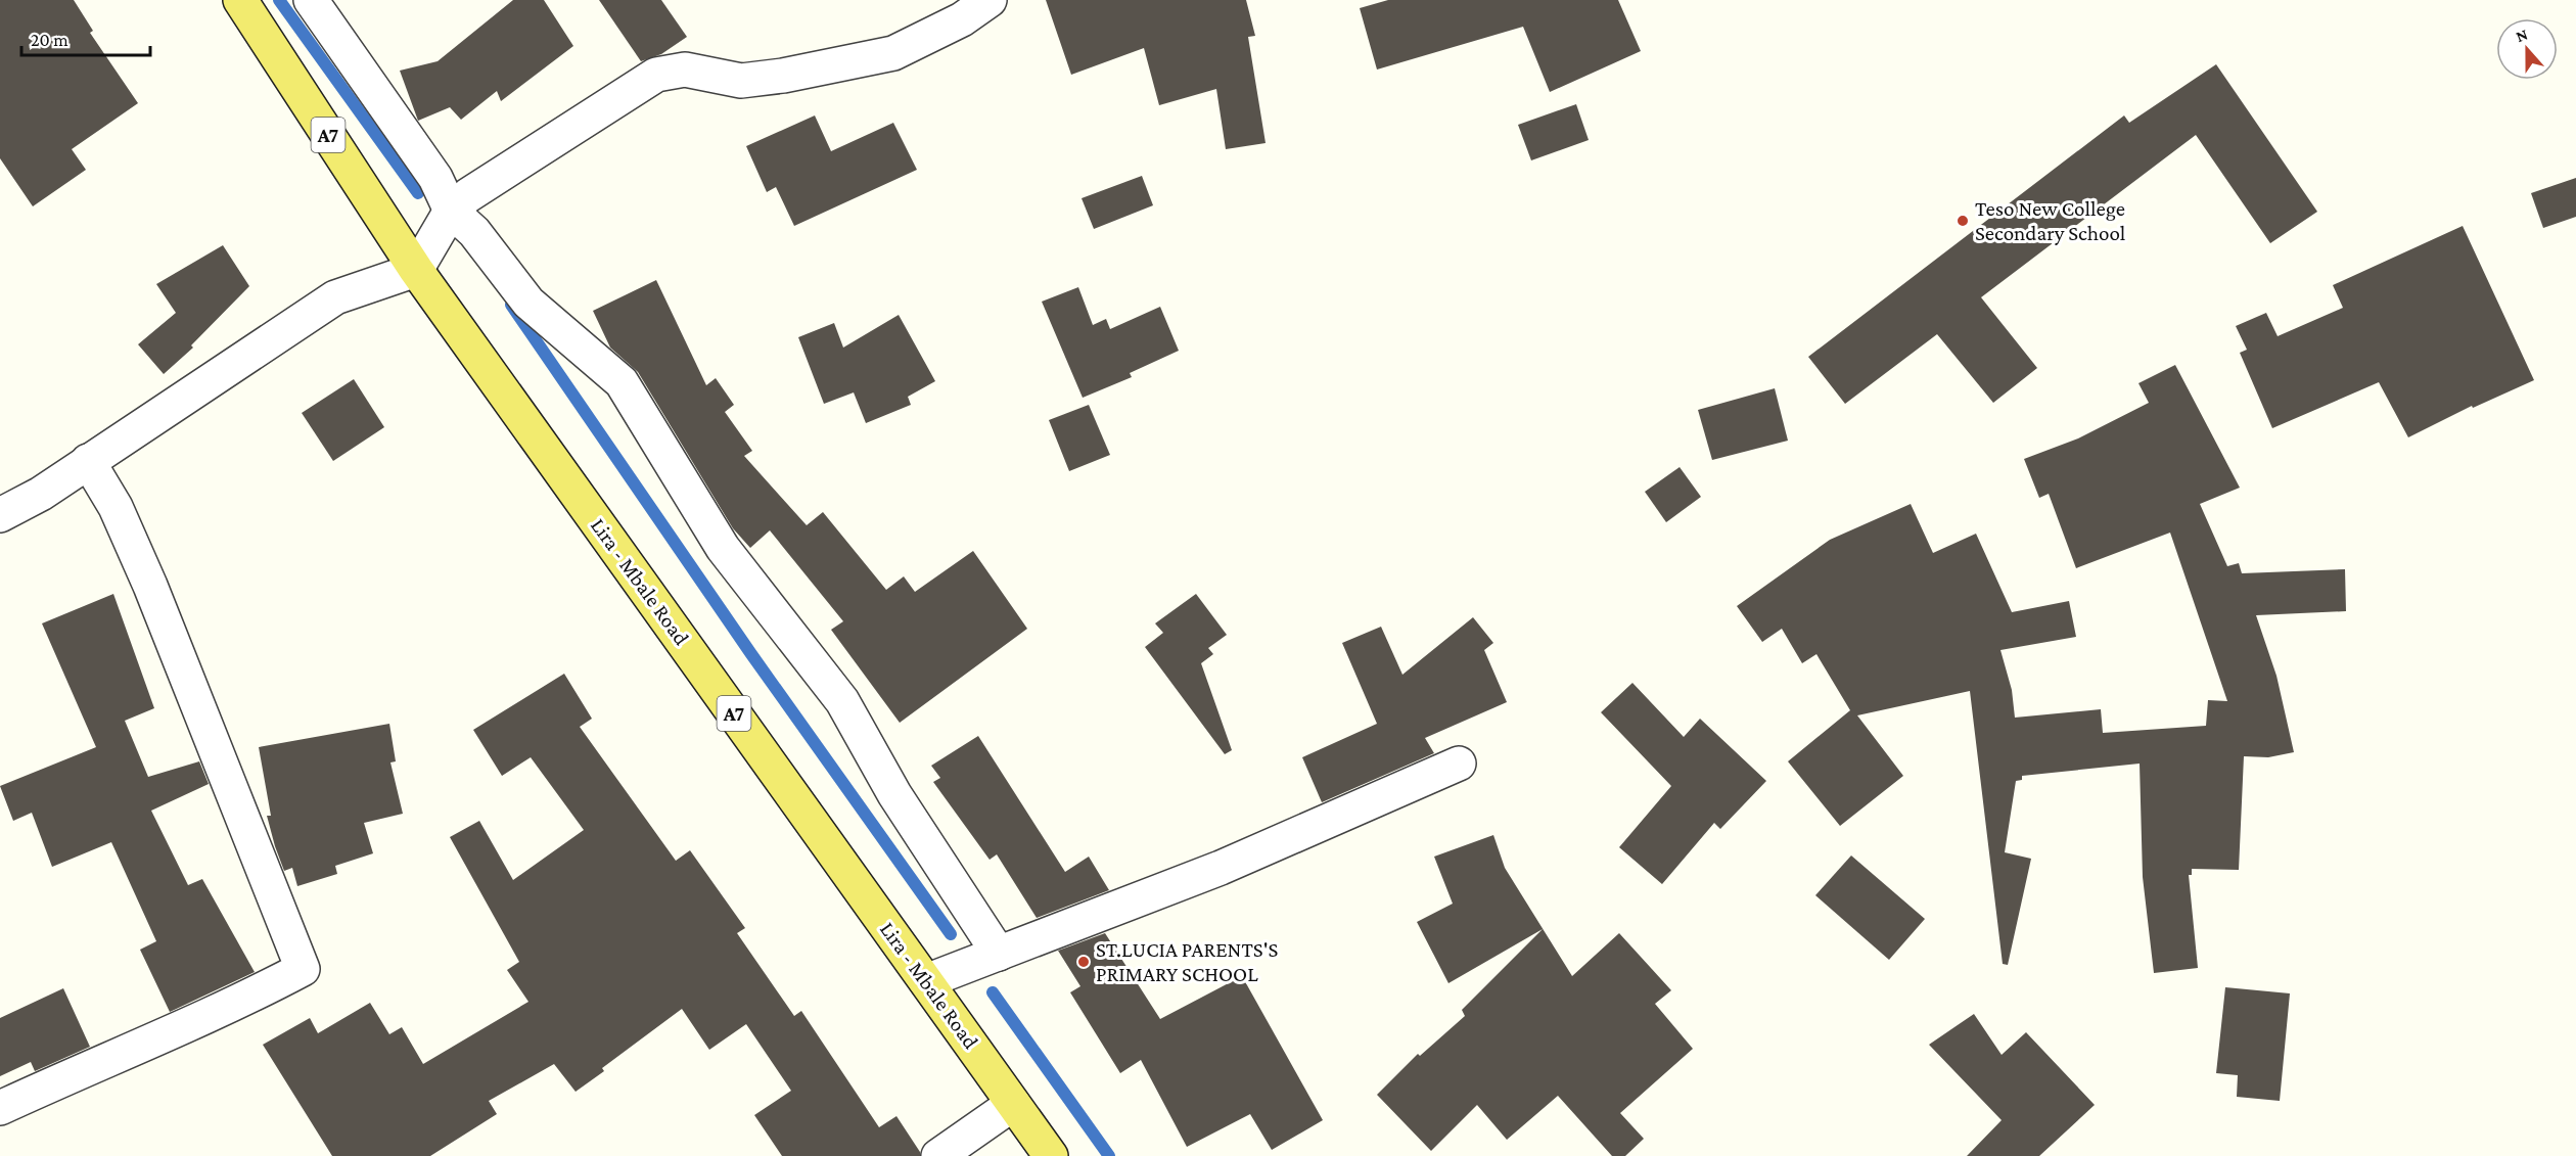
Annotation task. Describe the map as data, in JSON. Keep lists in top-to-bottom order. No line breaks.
{"streets":{"main road":["A7","Lira - Mbale Road"]},"places":["Teso New College Secondary School","ST.LUCIA PARENTS'S PRIMARY SCHOOL"],"scale_bar":"20 m","north":"top"}
